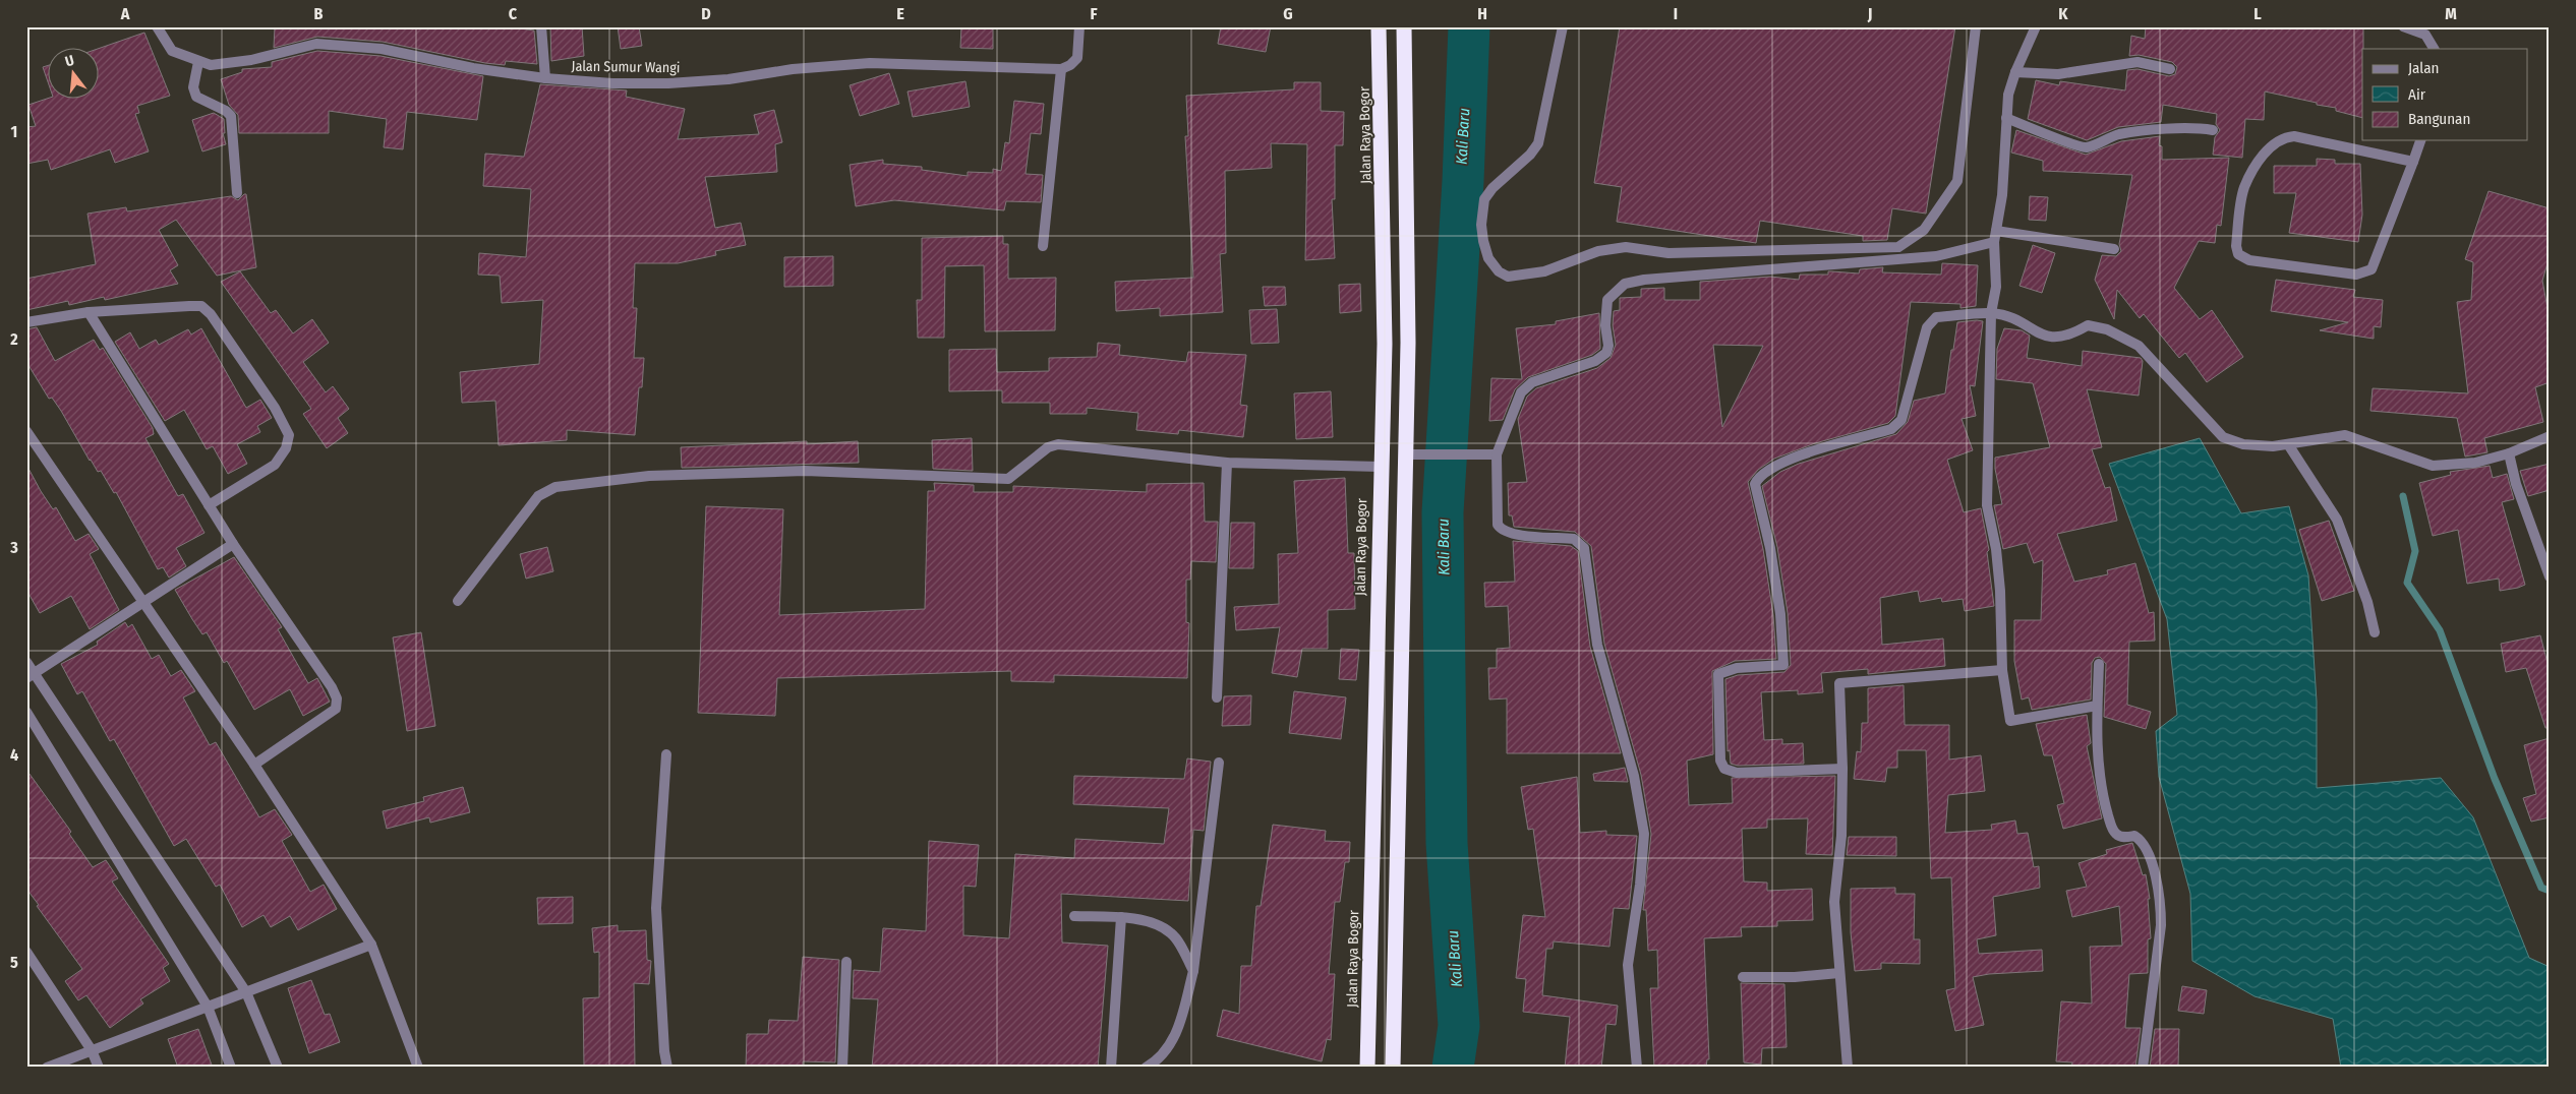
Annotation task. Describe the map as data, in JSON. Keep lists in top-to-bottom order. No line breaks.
{"streets":{"highway":["Jalan Raya Bogor"],"street":["Jalan Sumur Wangi"]},"water":["Kali Baru"],"legend":["Jalan","Air","Bangunan"],"north":"top","grid":{"columns":["A","B","C","D","E","F","G","H","I","J","K","L","M"],"rows":["1","2","3","4","5"]}}
